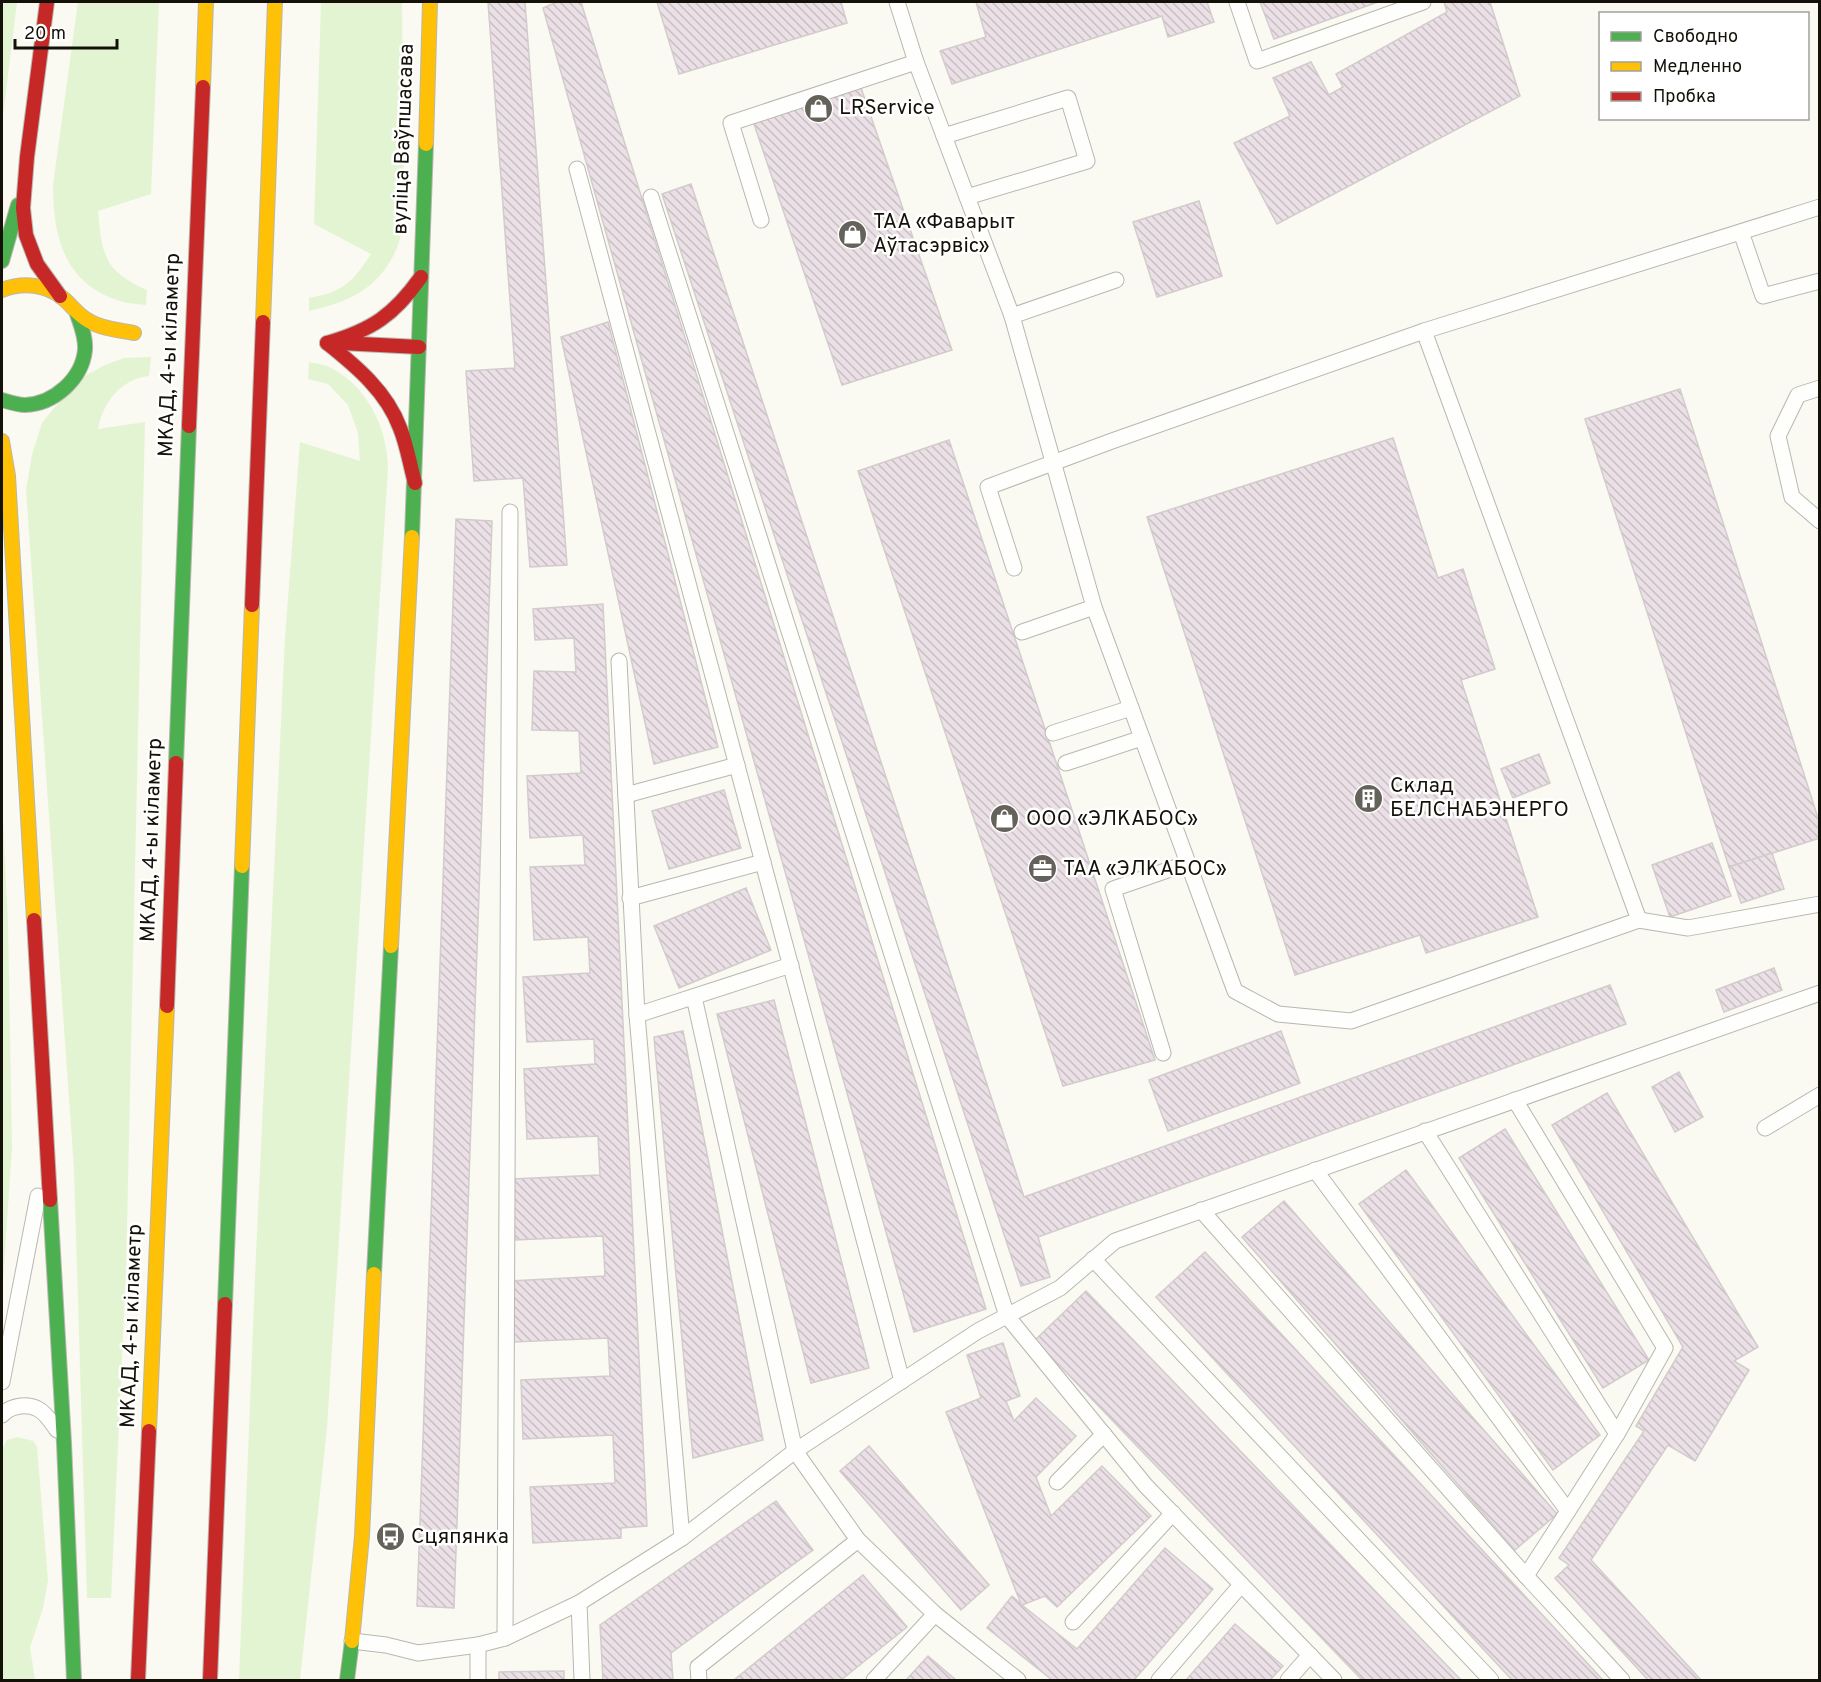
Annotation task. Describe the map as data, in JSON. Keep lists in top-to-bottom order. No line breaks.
{"streets":{"main road":["вуліца Ваўпшасава","МКАД, 4-ы кіламетр"]},"places":{"shop":["LRService","ТАА «Фаварыт Аўтасэрвіс»","ООО «ЭЛКАБОС»"],"building":["Склад БЕЛСНАБЭНЕРГО"],"office":["ТАА «ЭЛКАБОС»"],"bus stop":["Сцяпянка"]},"legend":["Свободно","Медленно","Пробка"],"scale_bar":"20 m"}
